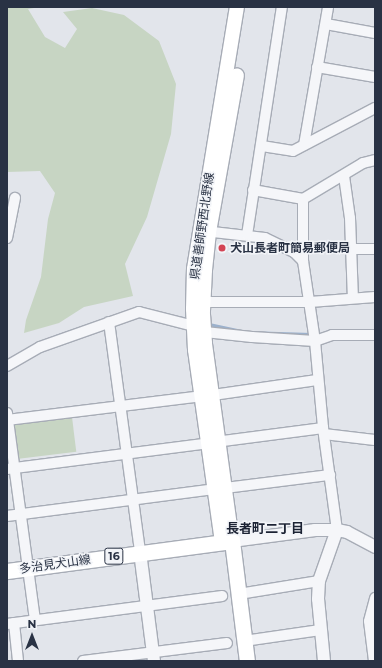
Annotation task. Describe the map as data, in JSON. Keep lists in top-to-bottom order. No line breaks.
{"streets":{"main road":["県道善師野西北野線","16","多治見犬山線"]},"crossings":[["県道善師野西北野線","多治見犬山線"]],"districts":["長者町二丁目"],"places":["犬山長者町簡易郵便局"],"north":"top"}
